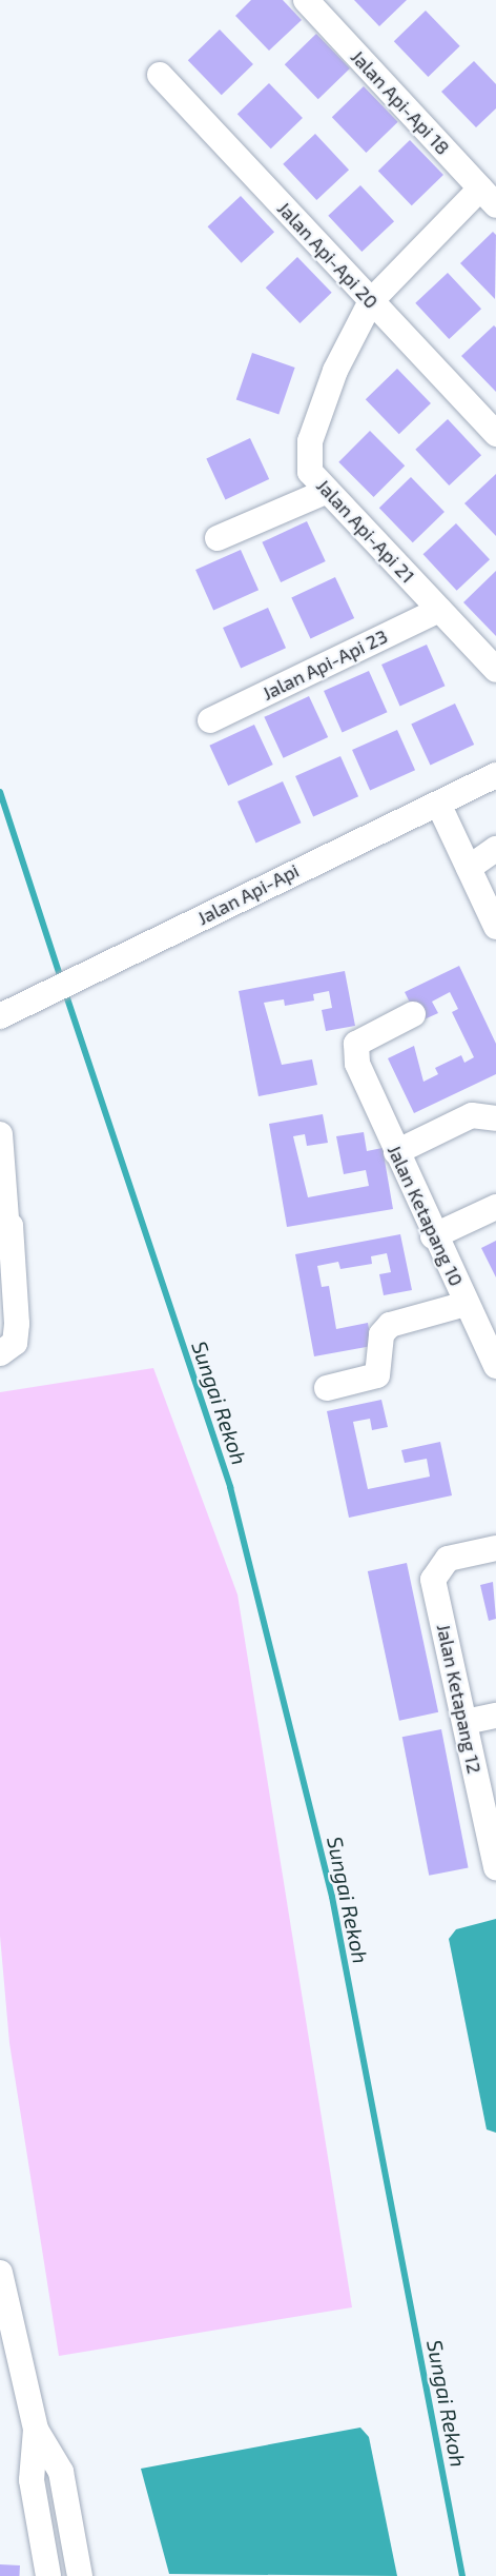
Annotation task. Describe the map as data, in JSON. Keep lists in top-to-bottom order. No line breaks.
{"streets":{"street":["Jalan Api-Api 18","Jalan Api-Api 20","Jalan Api-Api 21","Jalan Api-Api 23","Jalan Api-Api","Jalan Ketapang 10","Jalan Ketapang 12"]},"crossings":[["Jalan Api-Api 18","Jalan Api-Api 21"],["Jalan Api-Api 20","Jalan Api-Api 21"],["Jalan Api-Api 21","Jalan Api-Api 23"]],"water":["Sungai Rekoh"]}
